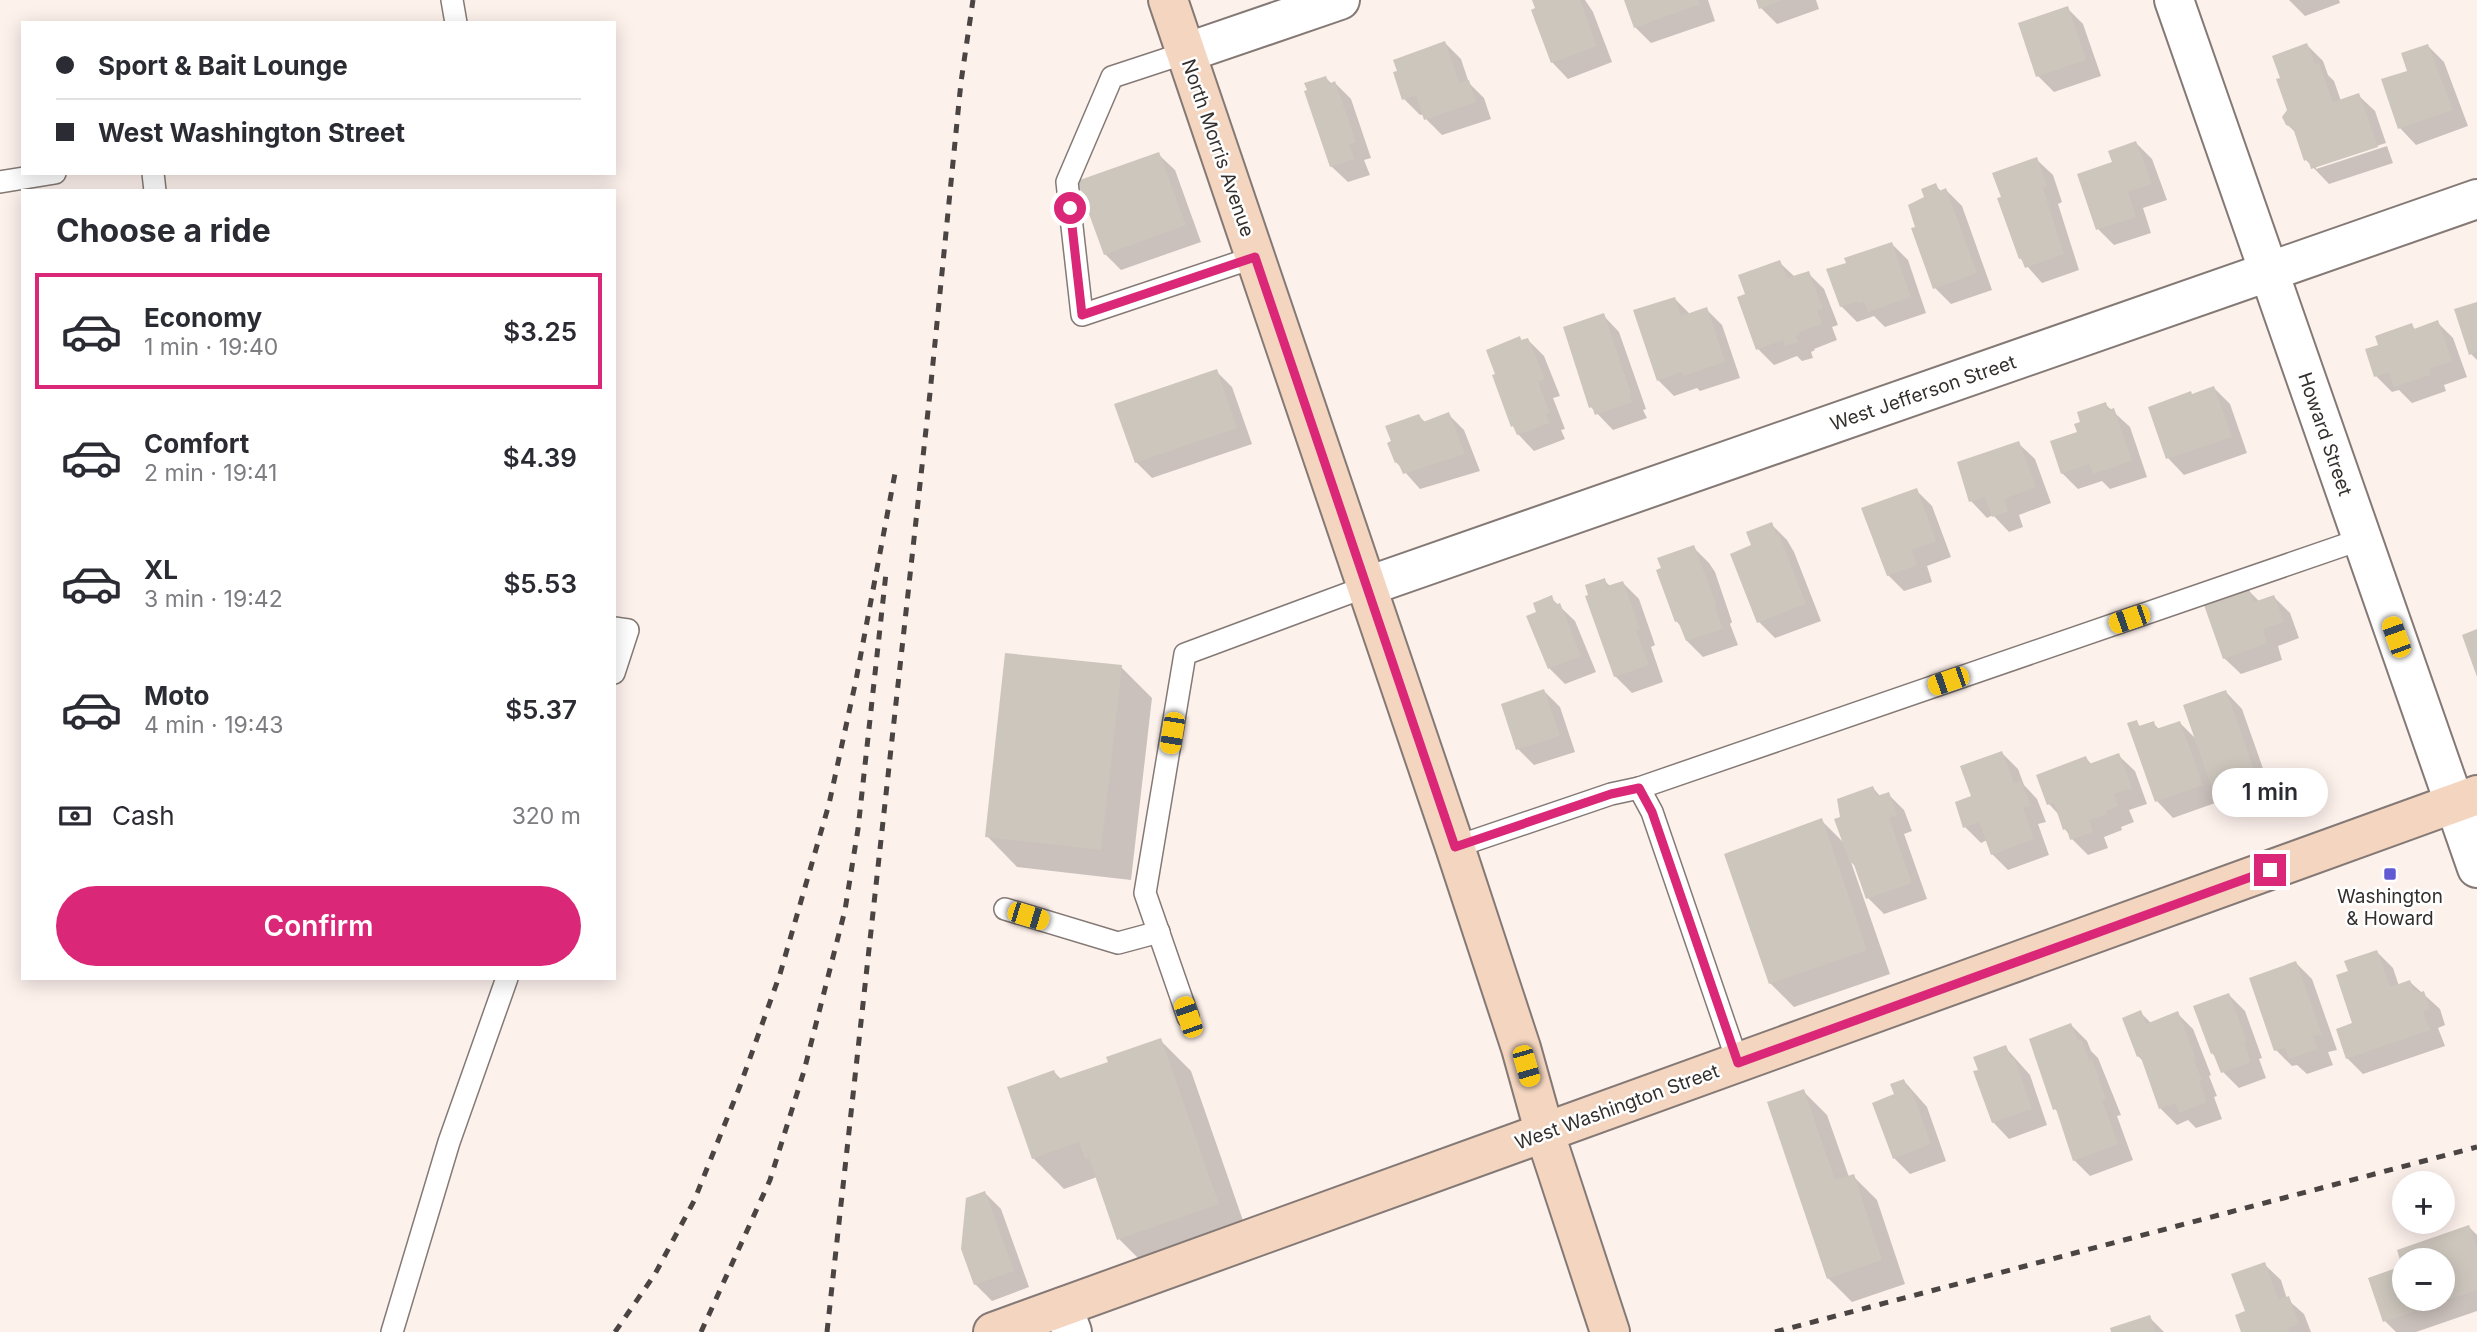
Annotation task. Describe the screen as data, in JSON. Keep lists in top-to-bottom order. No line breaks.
{"streets":{"main road":["North Morris Avenue","West Washington Street"],"street":["West Jefferson Street","Howard Street"]},"crossings":[["North Morris Avenue","West Jefferson Street"],["North Morris Avenue","West Washington Street"],["West Jefferson Street","Howard Street"],["Howard Street","West Washington Street"]],"places":{"transit":["Washington & Howard"]},"page":{"banner":["Sport & Bait Lounge","West Washington Street"],"heading":"Choose a ride","list":[{"name":"Economy","note":"1 min · 19:40","value":"$3.25"},{"name":"Comfort","note":"2 min · 19:41","value":"$4.39"},{"name":"XL","note":"3 min · 19:42","value":"$5.53"},{"name":"Moto","note":"4 min · 19:43","value":"$5.37"}],"bubble":"1 min","pay":["Cash","320 m"],"buttons":"Confirm","map_buttons":["+","−"]}}
